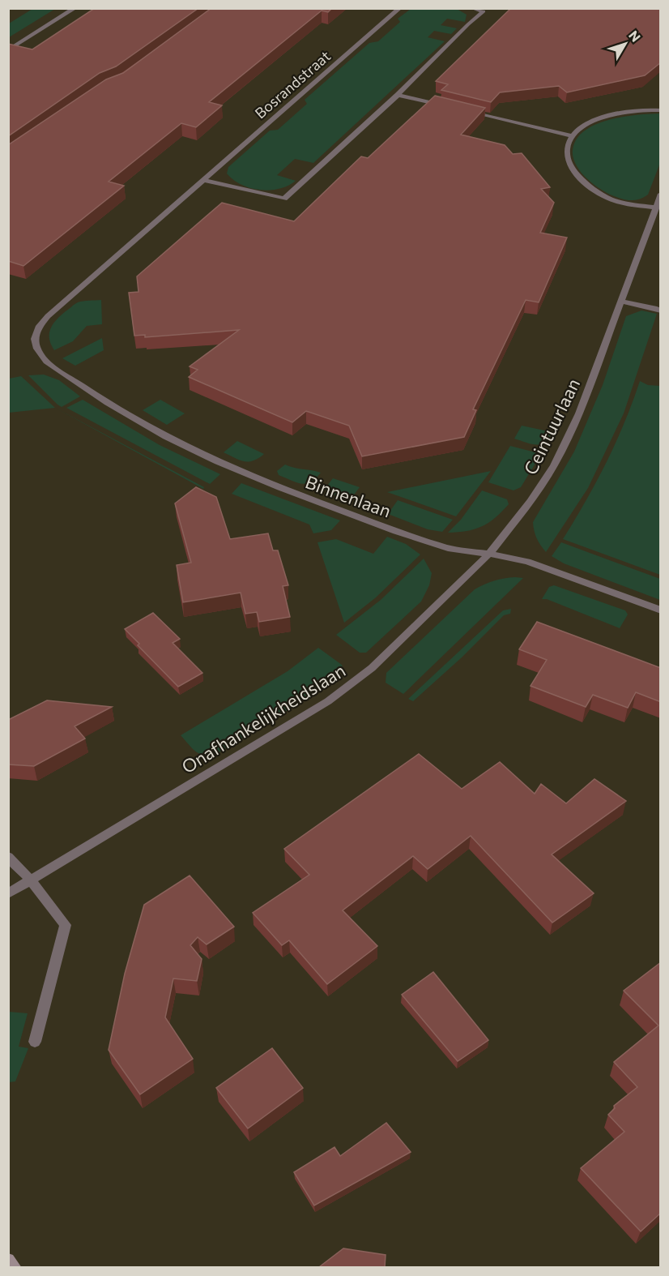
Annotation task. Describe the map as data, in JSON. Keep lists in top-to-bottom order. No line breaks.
{"streets":{"street":["Bosrandstraat","Ceintuurlaan","Binnenlaan","Onafhankelijkheidslaan"]},"crossings":[["Bosrandstraat","Binnenlaan"],["Ceintuurlaan","Binnenlaan"],["Ceintuurlaan","Onafhankelijkheidslaan"],["Binnenlaan","Onafhankelijkheidslaan"]],"north":"top right"}
